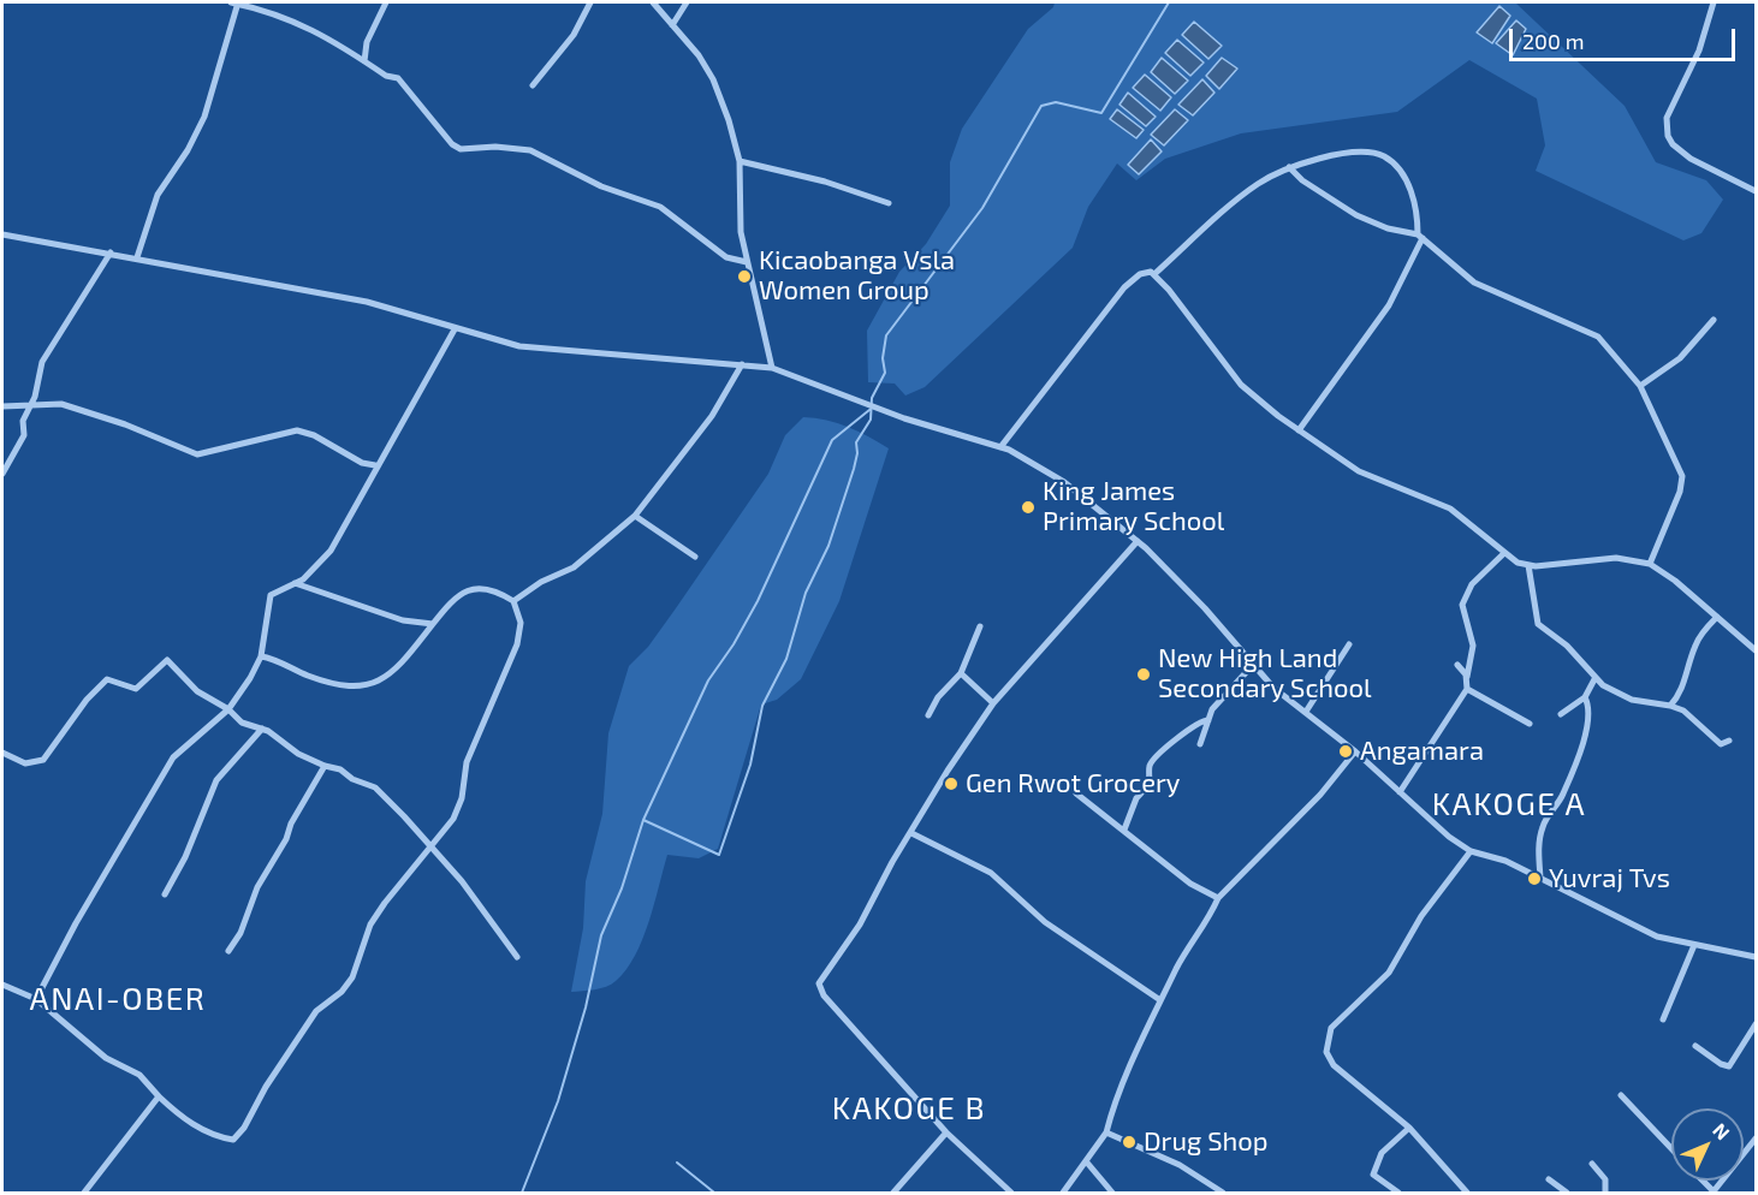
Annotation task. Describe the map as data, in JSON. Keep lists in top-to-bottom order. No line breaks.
{"districts":["KAKOGE A","ANAI-OBER","KAKOGE B"],"places":["Kicaobanga Vsla Women Group","King James Primary School","New High Land Secondary School","Angamara","Gen Rwot Grocery","Yuvraj Tvs","Drug Shop"],"scale_bar":"200 m","north":"top right"}
